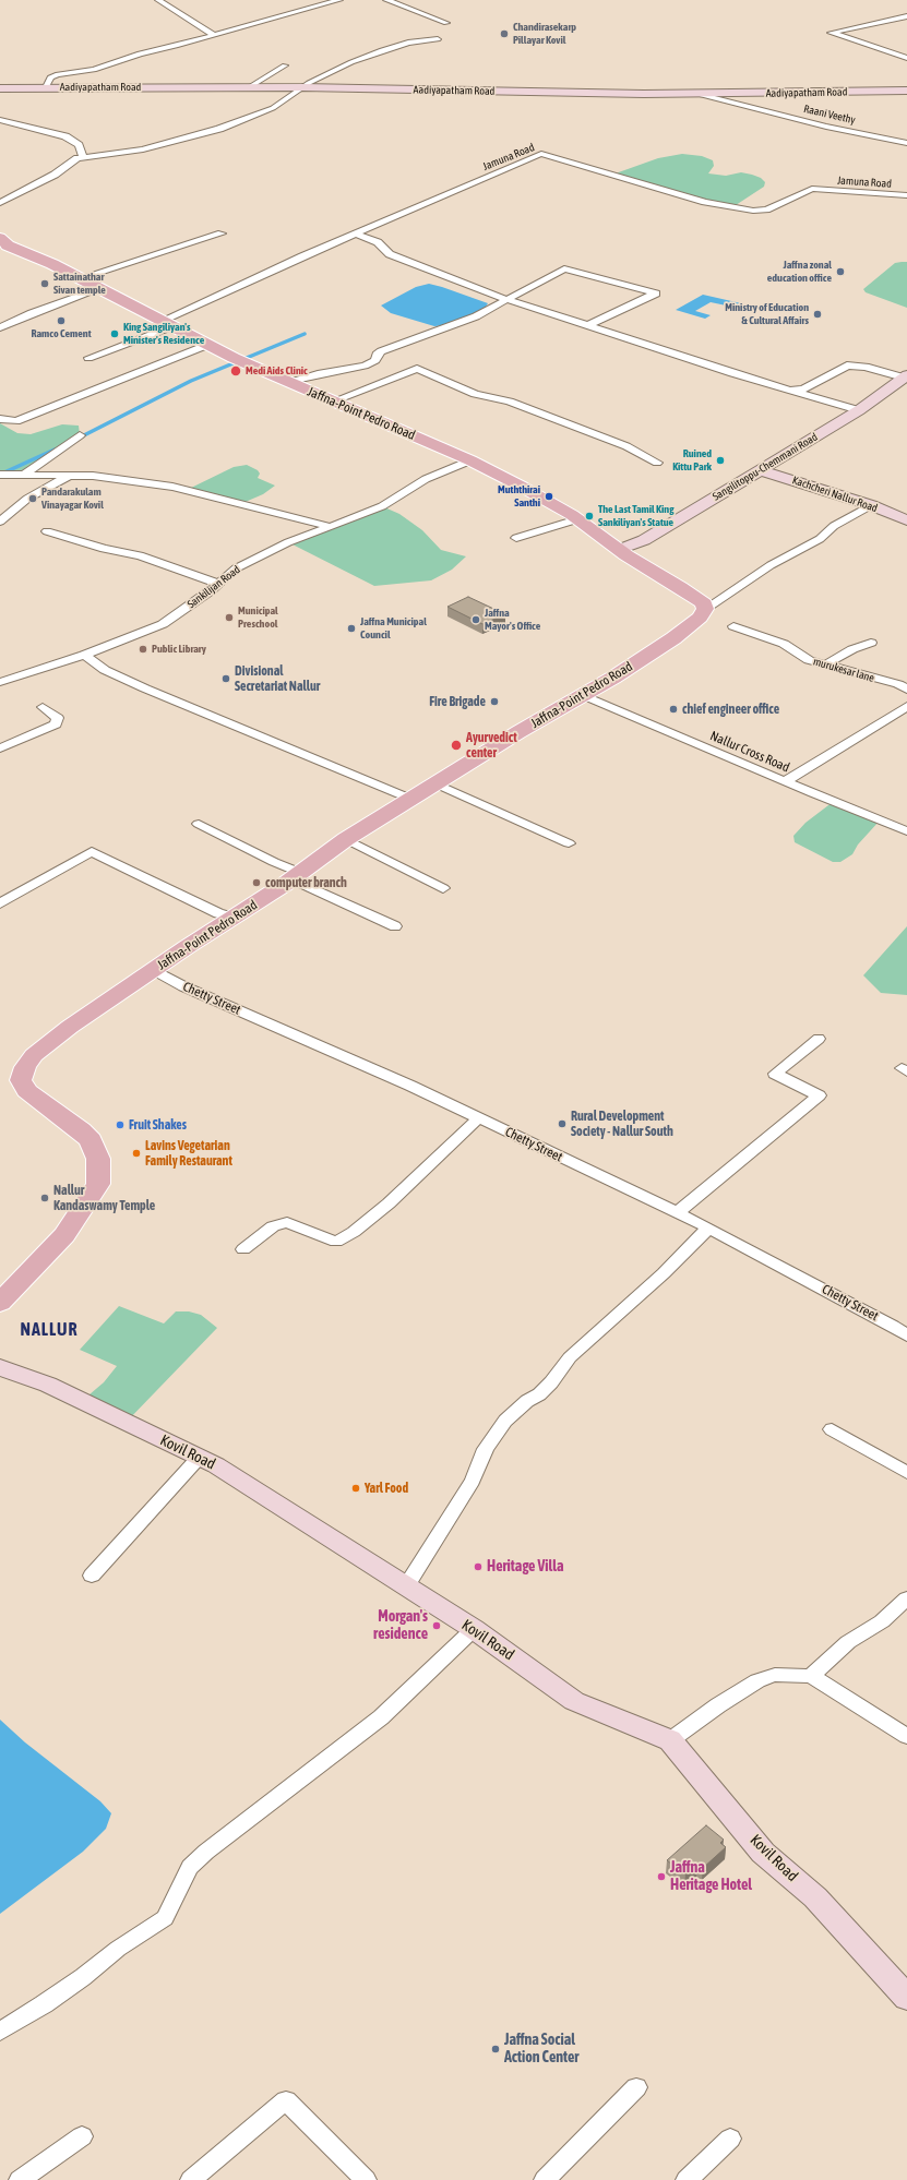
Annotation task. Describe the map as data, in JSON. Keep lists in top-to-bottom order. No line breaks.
{"streets":{"main road":["Jaffna-Point Pedro Road"],"street":["Aadiyapatham Road","Raani Veethy","Jamuna Road","Sangilitoppu-Chemmani Road","Kachcheri Nallur Road","Sankilijan Road","murukesar lane","Nallur Cross Road","Chetty Street","Kovil Road"]},"crossings":[["Aadiyapatham Road","Raani Veethy"],["Jamuna Road","Jaffna-Point Pedro Road"],["Jaffna-Point Pedro Road","Sangilitoppu-Chemmani Road"],["Jaffna-Point Pedro Road","Sankilijan Road"],["Jaffna-Point Pedro Road","Nallur Cross Road"],["Jaffna-Point Pedro Road","Chetty Street"],["Sangilitoppu-Chemmani Road","Kachcheri Nallur Road"]],"districts":["NALLUR"],"places":["Chandirasekarp Pillayar Kovil","Jaffna zonal education office","Sattainathar Sivan temple","Ministry of Education & Cultural Affairs","Ramco Cement","King Sangiliyan's Minister's Residence","Medi Aids Clinic","Ruined Kittu Park","Muththirai Santhi","Pandarakulam Vinayagar Kovil","The Last Tamil King Sankiliyan's Statue","Municipal Preschool","Jaffna Mayor's Office","Jaffna Municipal Council","Public Library","Divisional Secretariat Nallur","Fire Brigade","chief engineer office","Ayurvedict center","computer branch","Rural Development Society - Nallur South","Fruit Shakes","Lavins Vegetarian Family Restaurant","Nallur Kandaswamy Temple","Yarl Food","Heritage Villa","Morgan's residence","Jaffna Heritage Hotel","Jaffna Social Action Center"]}
